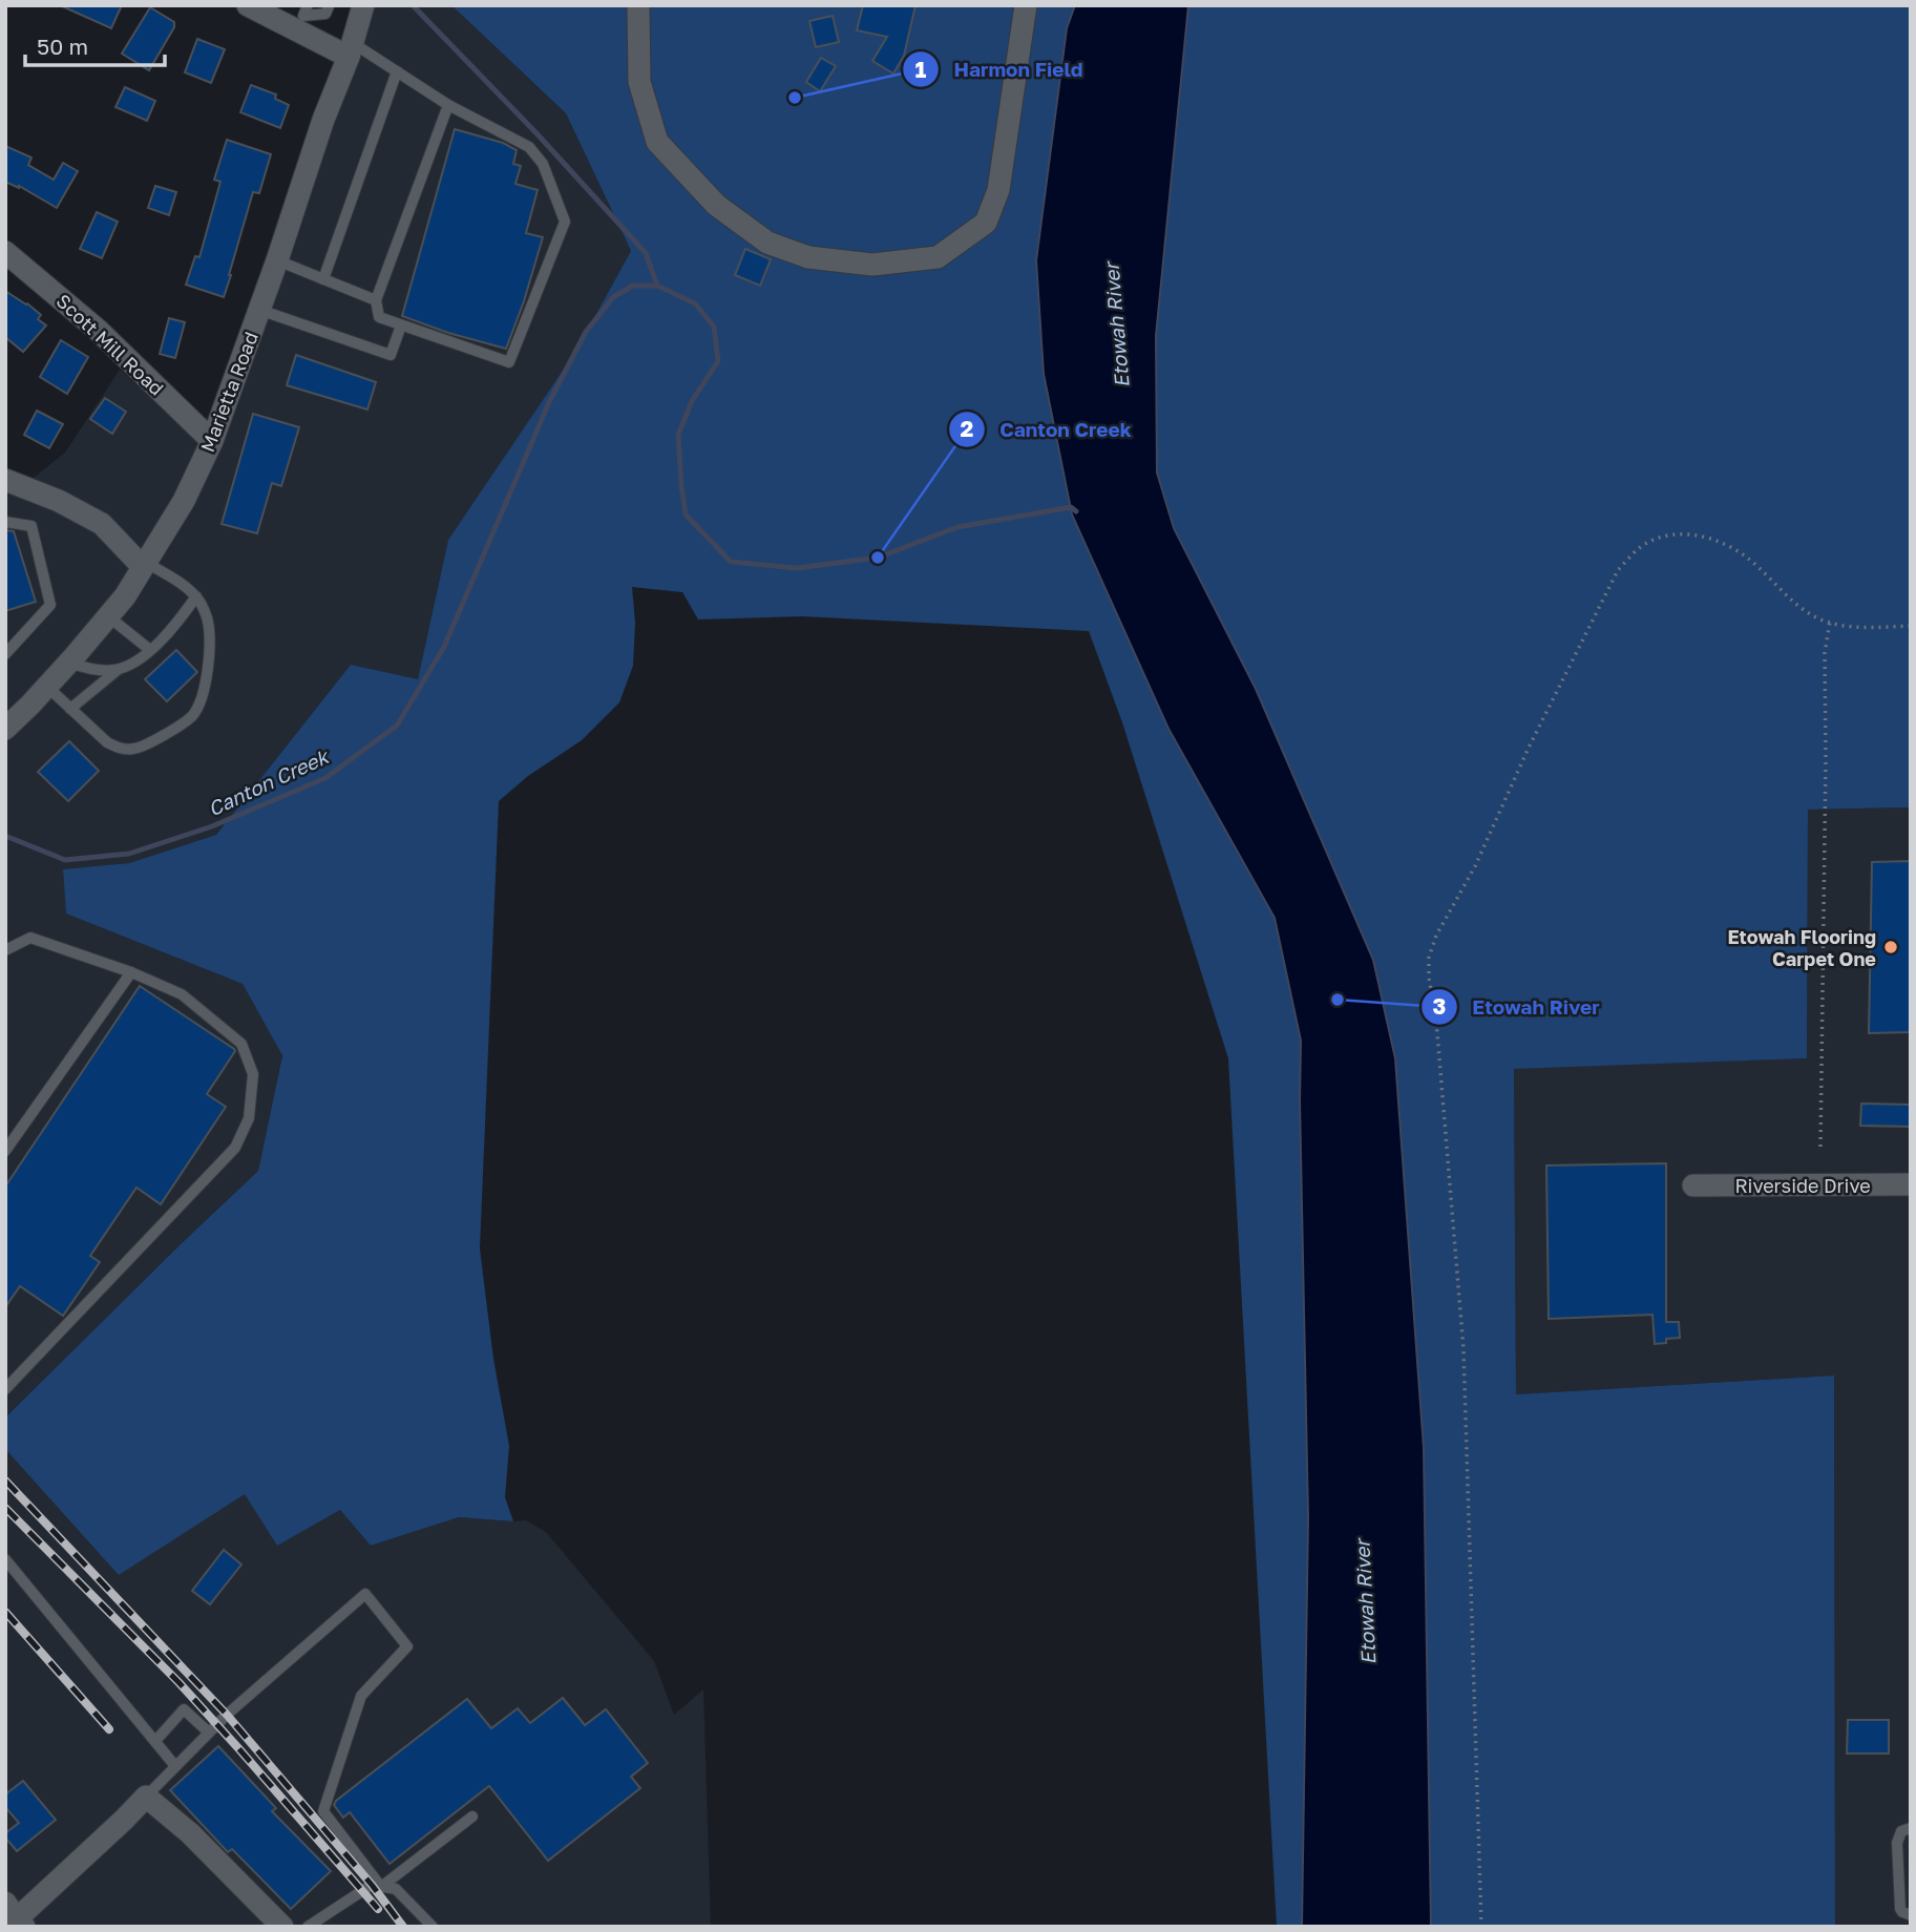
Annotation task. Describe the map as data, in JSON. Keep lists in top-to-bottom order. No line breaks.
{"streets":{"street":["Scott Mill Road","Marietta Road","Riverside Drive"]},"crossings":[["Scott Mill Road","Marietta Road"]],"water":["Etowah River","Canton Creek"],"places":["Harmon Field","Canton Creek","Etowah Flooring Carpet One","Etowah River"],"scale_bar":"50 m"}
